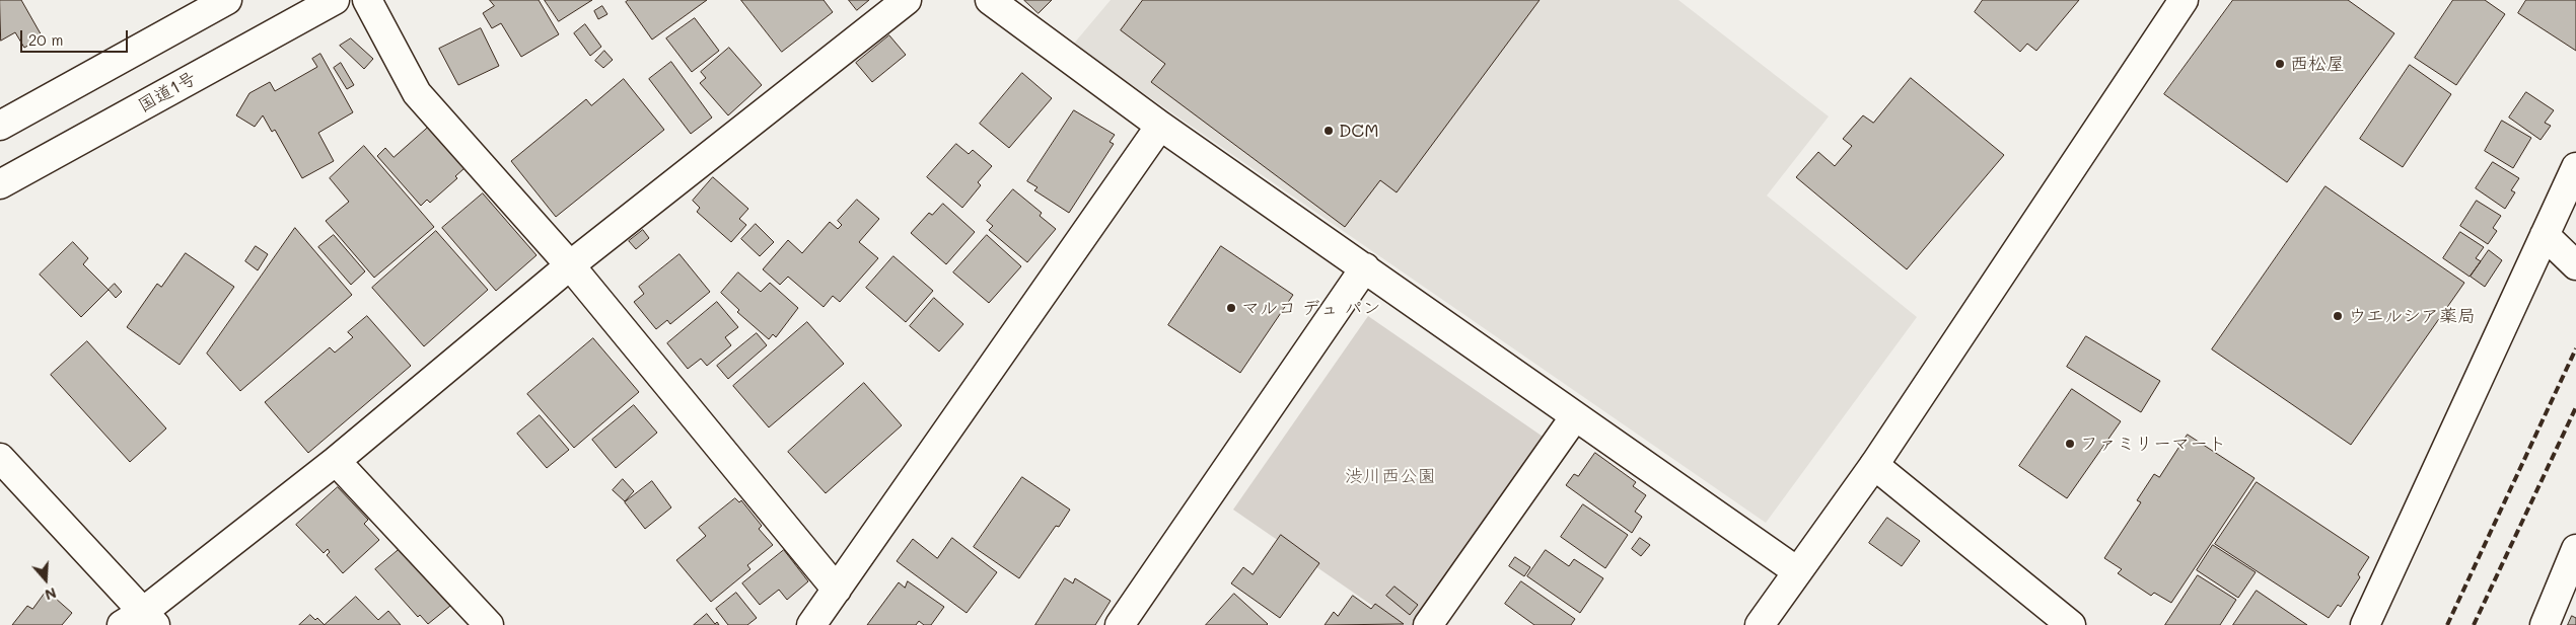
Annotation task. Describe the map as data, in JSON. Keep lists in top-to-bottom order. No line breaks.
{"streets":{"main road":["国道1号"]},"parks":["渋川西公園"],"places":["西松屋","DCM","マルコ デュ パン","ウエルシア薬局","ファミリーマート"],"scale_bar":"20 m","north":"bottom"}
